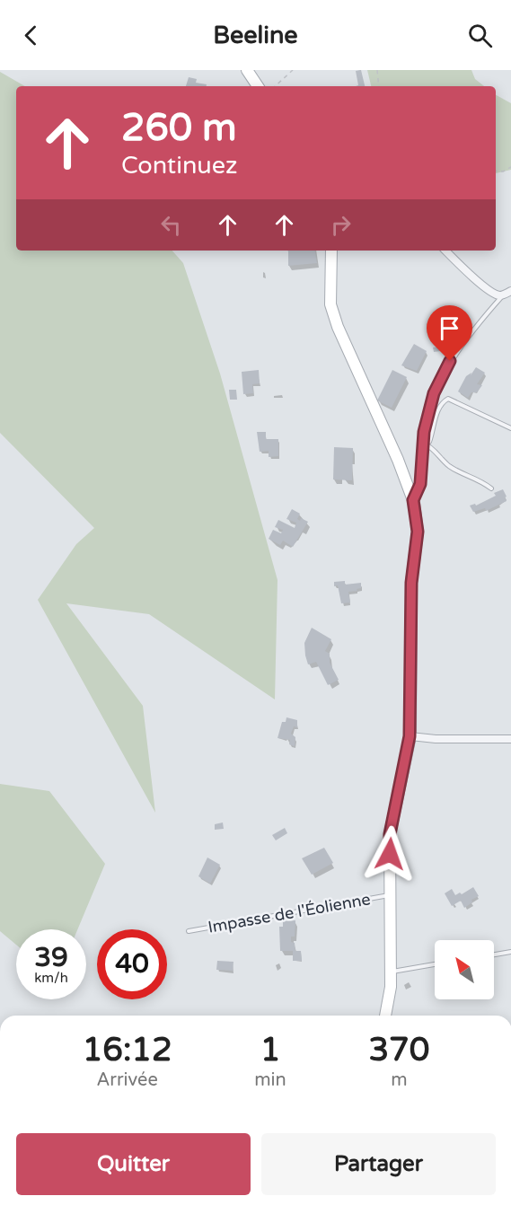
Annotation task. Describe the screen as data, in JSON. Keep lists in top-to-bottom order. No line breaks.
{"streets":{"lane":["Impasse de l'Éolienne"]},"north":"top left","page":{"header":"Beeline","turn":["260 m","Continuez"],"speed":"39 km/h","limit":"40","eta":["16:12","Arrivée","1","min","370","m"],"buttons":["Quitter","Partager"]}}
